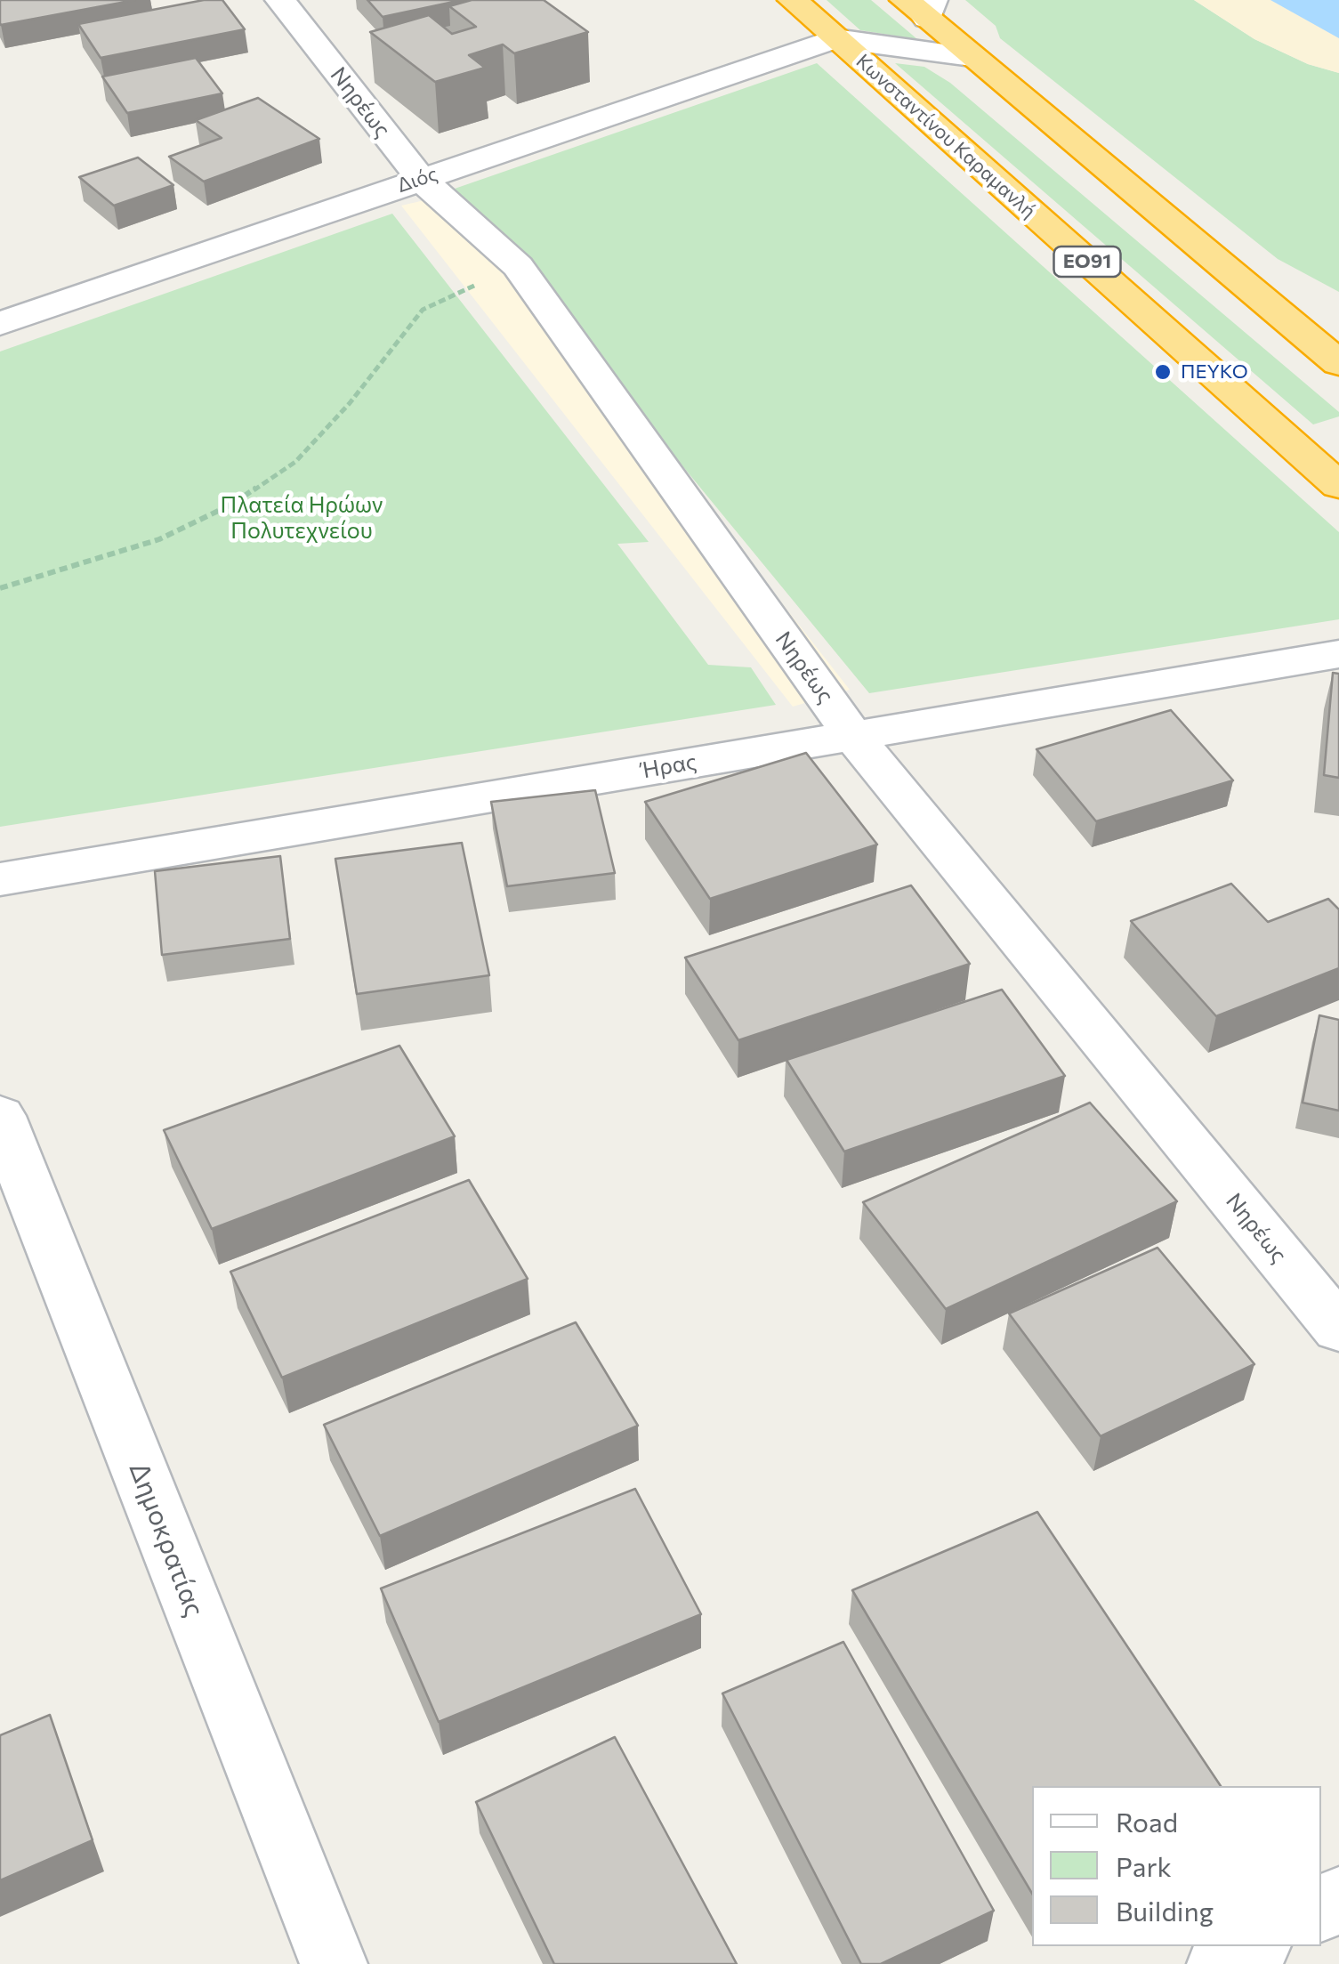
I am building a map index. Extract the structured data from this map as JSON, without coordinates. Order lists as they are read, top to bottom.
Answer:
{
  "streets": {
    "highway": ["Κωνσταντίνου Καραμανλή", "ΕΟ91"],
    "street": [
      "Νηρέως",
      "Διός",
      "Ήρας",
      "Δημοκρατίας"
    ]
  },
  "crossings": [
    ["Νηρέως", "Διός"],
    ["Νηρέως", "Ήρας"],
    ["Κωνσταντίνου Καραμανλή", "Διός"]
  ],
  "parks": ["Πλατεία Ηρώων Πολυτεχνείου"],
  "places": ["ΠΕΥΚΟ"],
  "legend": ["Road", "Park", "Building"]
}
